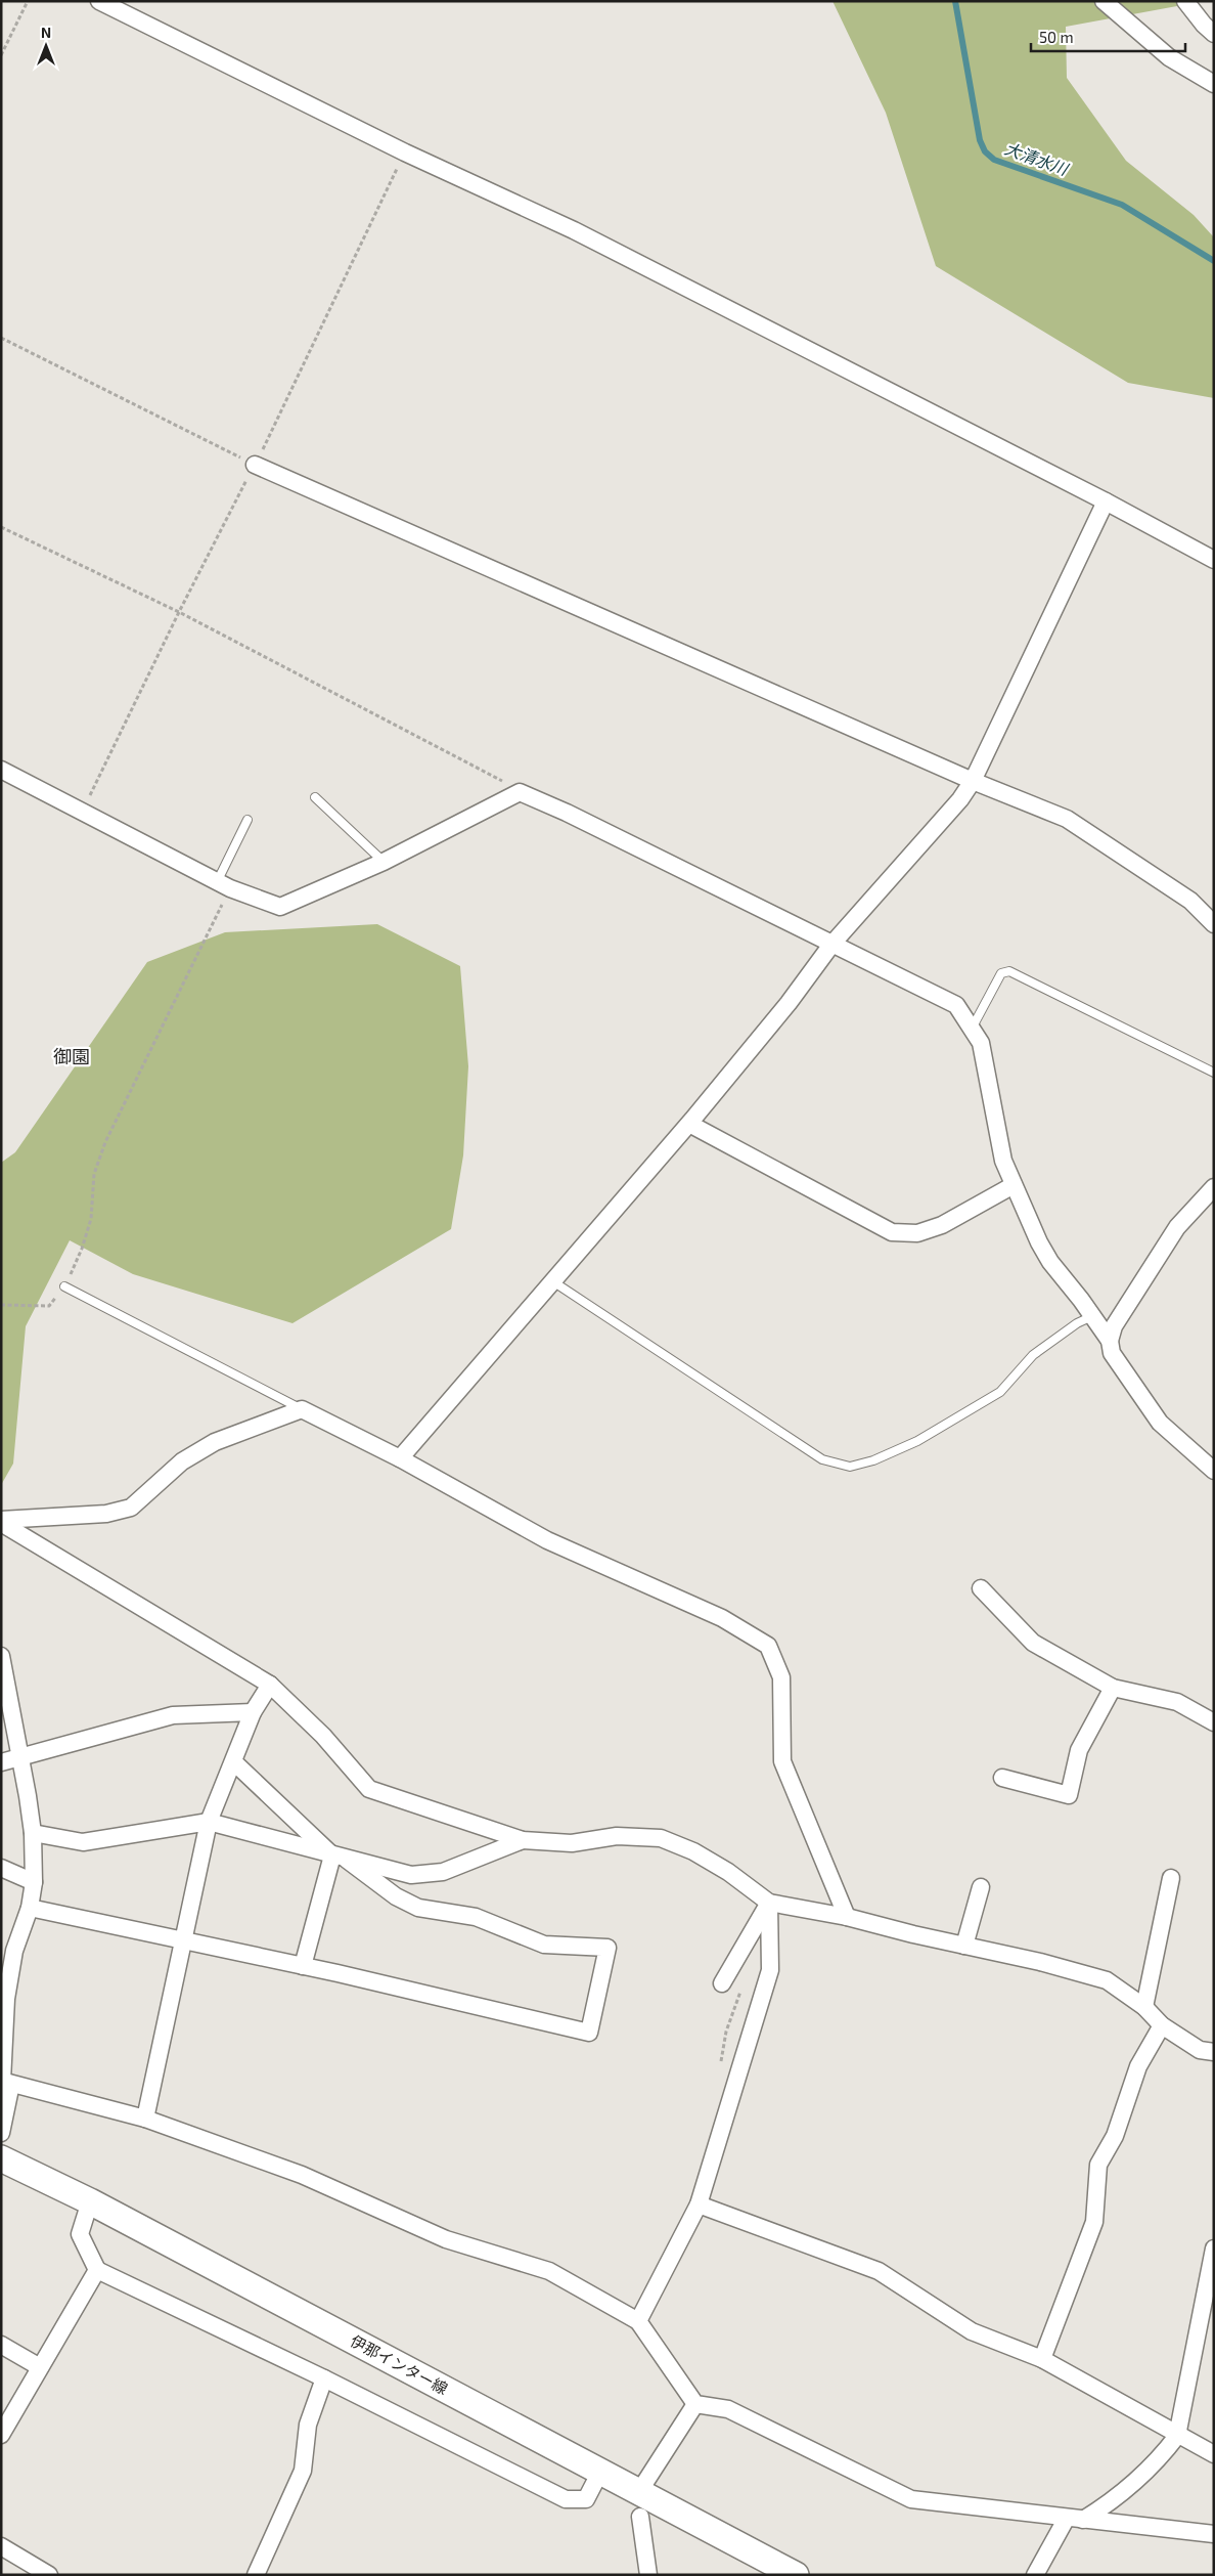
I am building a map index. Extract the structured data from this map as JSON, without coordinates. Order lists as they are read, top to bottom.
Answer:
{
  "streets": {
    "main road": ["伊那インター線"]
  },
  "districts": ["御園"],
  "water": ["大清水川"],
  "scale_bar": "50 m",
  "north": "top"
}
